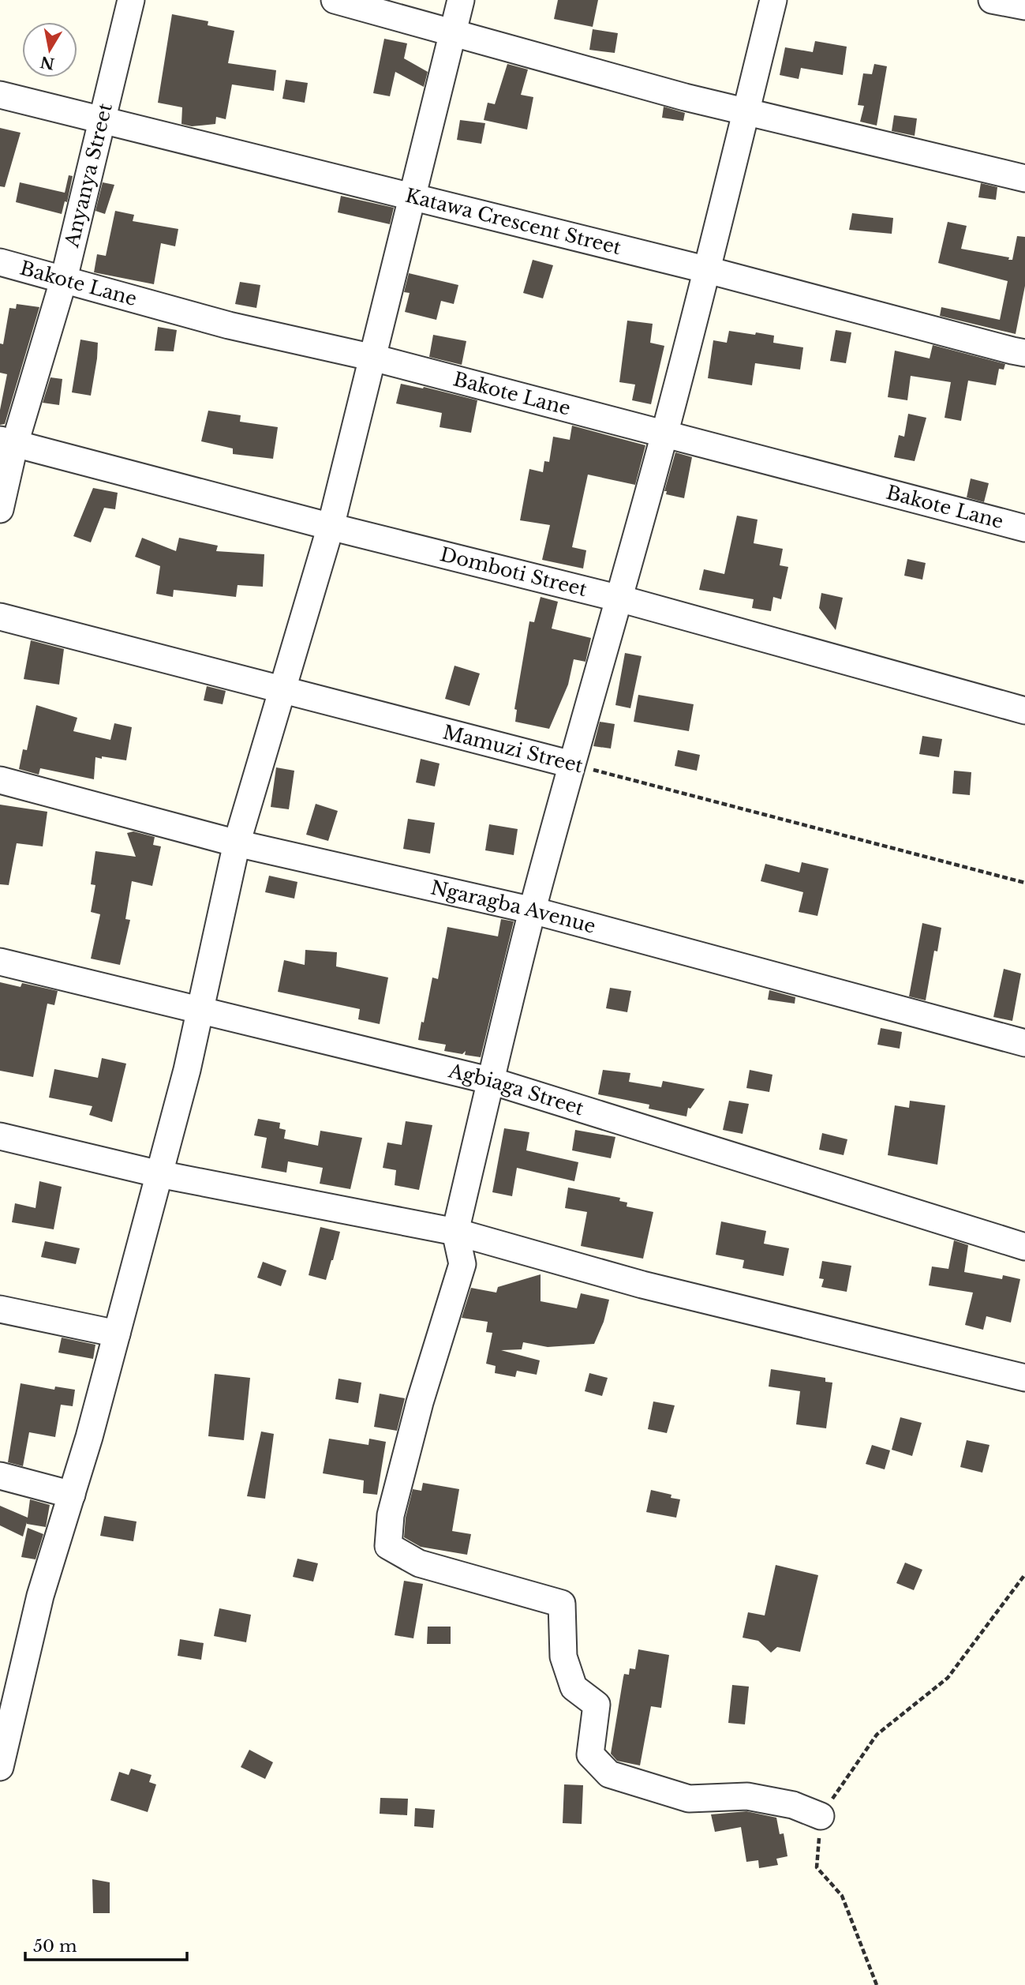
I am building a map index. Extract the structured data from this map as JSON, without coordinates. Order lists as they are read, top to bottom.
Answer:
{
  "streets": {
    "street": [
      "Anyanya Street",
      "Katawa Crescent Street",
      "Bakote Lane",
      "Domboti Street",
      "Mamuzi Street",
      "Ngaragba Avenue",
      "Agbiaga Street"
    ]
  },
  "crossings": [
    ["Anyanya Street", "Katawa Crescent Street"],
    ["Anyanya Street", "Bakote Lane"],
    ["Anyanya Street", "Domboti Street"]
  ],
  "scale_bar": "50 m",
  "north": "bottom"
}
